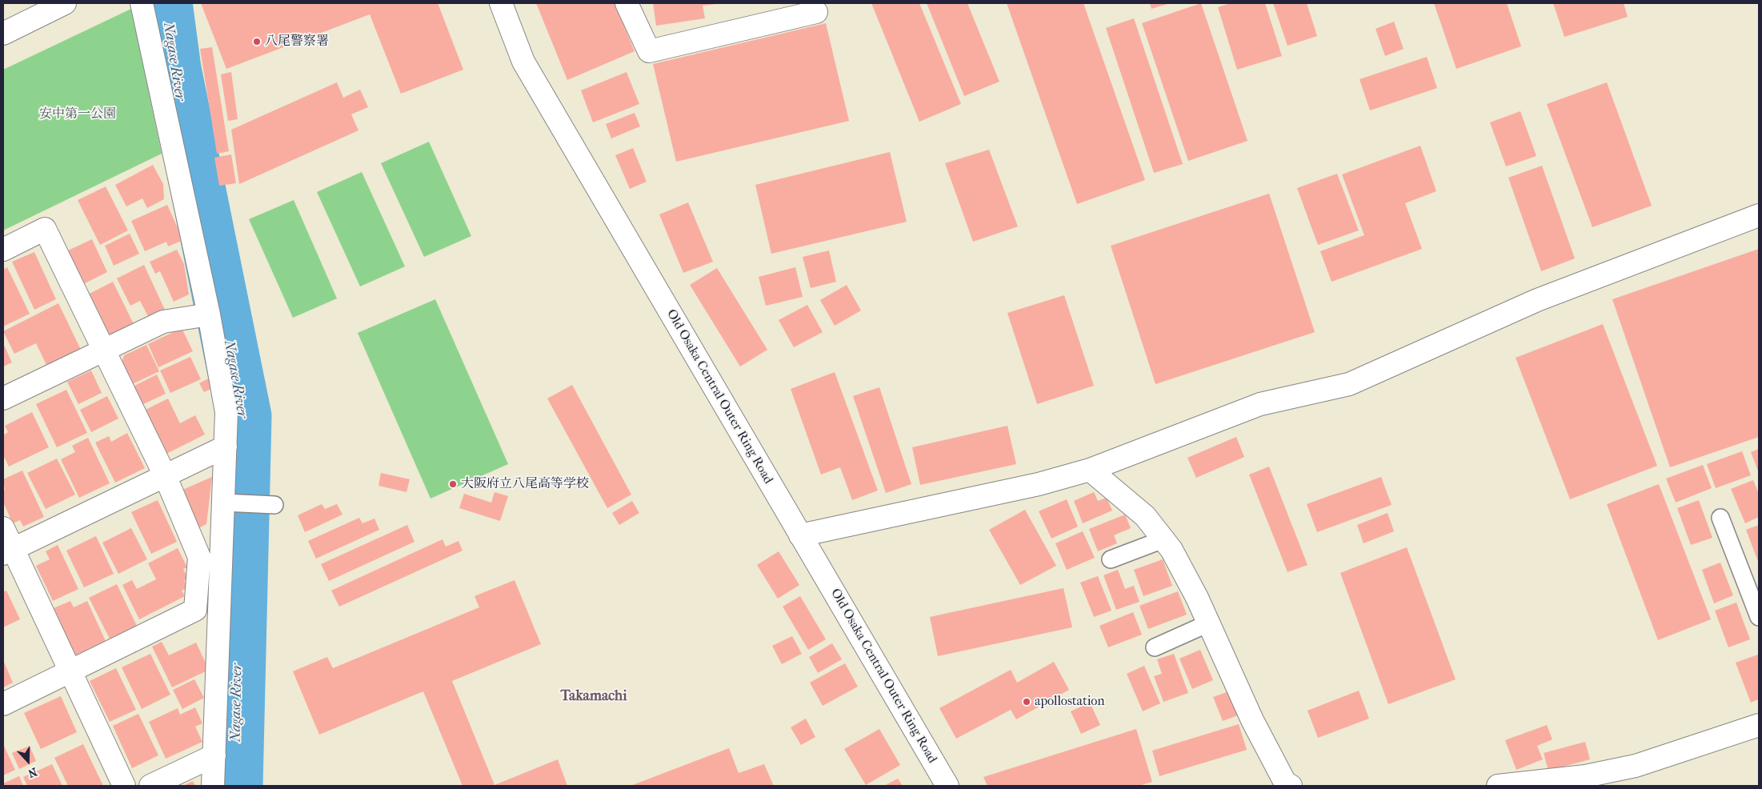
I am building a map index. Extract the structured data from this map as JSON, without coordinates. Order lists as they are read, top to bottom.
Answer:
{
  "streets": {
    "street": ["Old Osaka Central Outer Ring Road"]
  },
  "districts": ["Takamachi"],
  "water": ["Nagase River"],
  "parks": ["安中第一公園"],
  "places": ["八尾警察署", "大阪府立八尾高等学校", "apollostation"],
  "north": "bottom"
}
